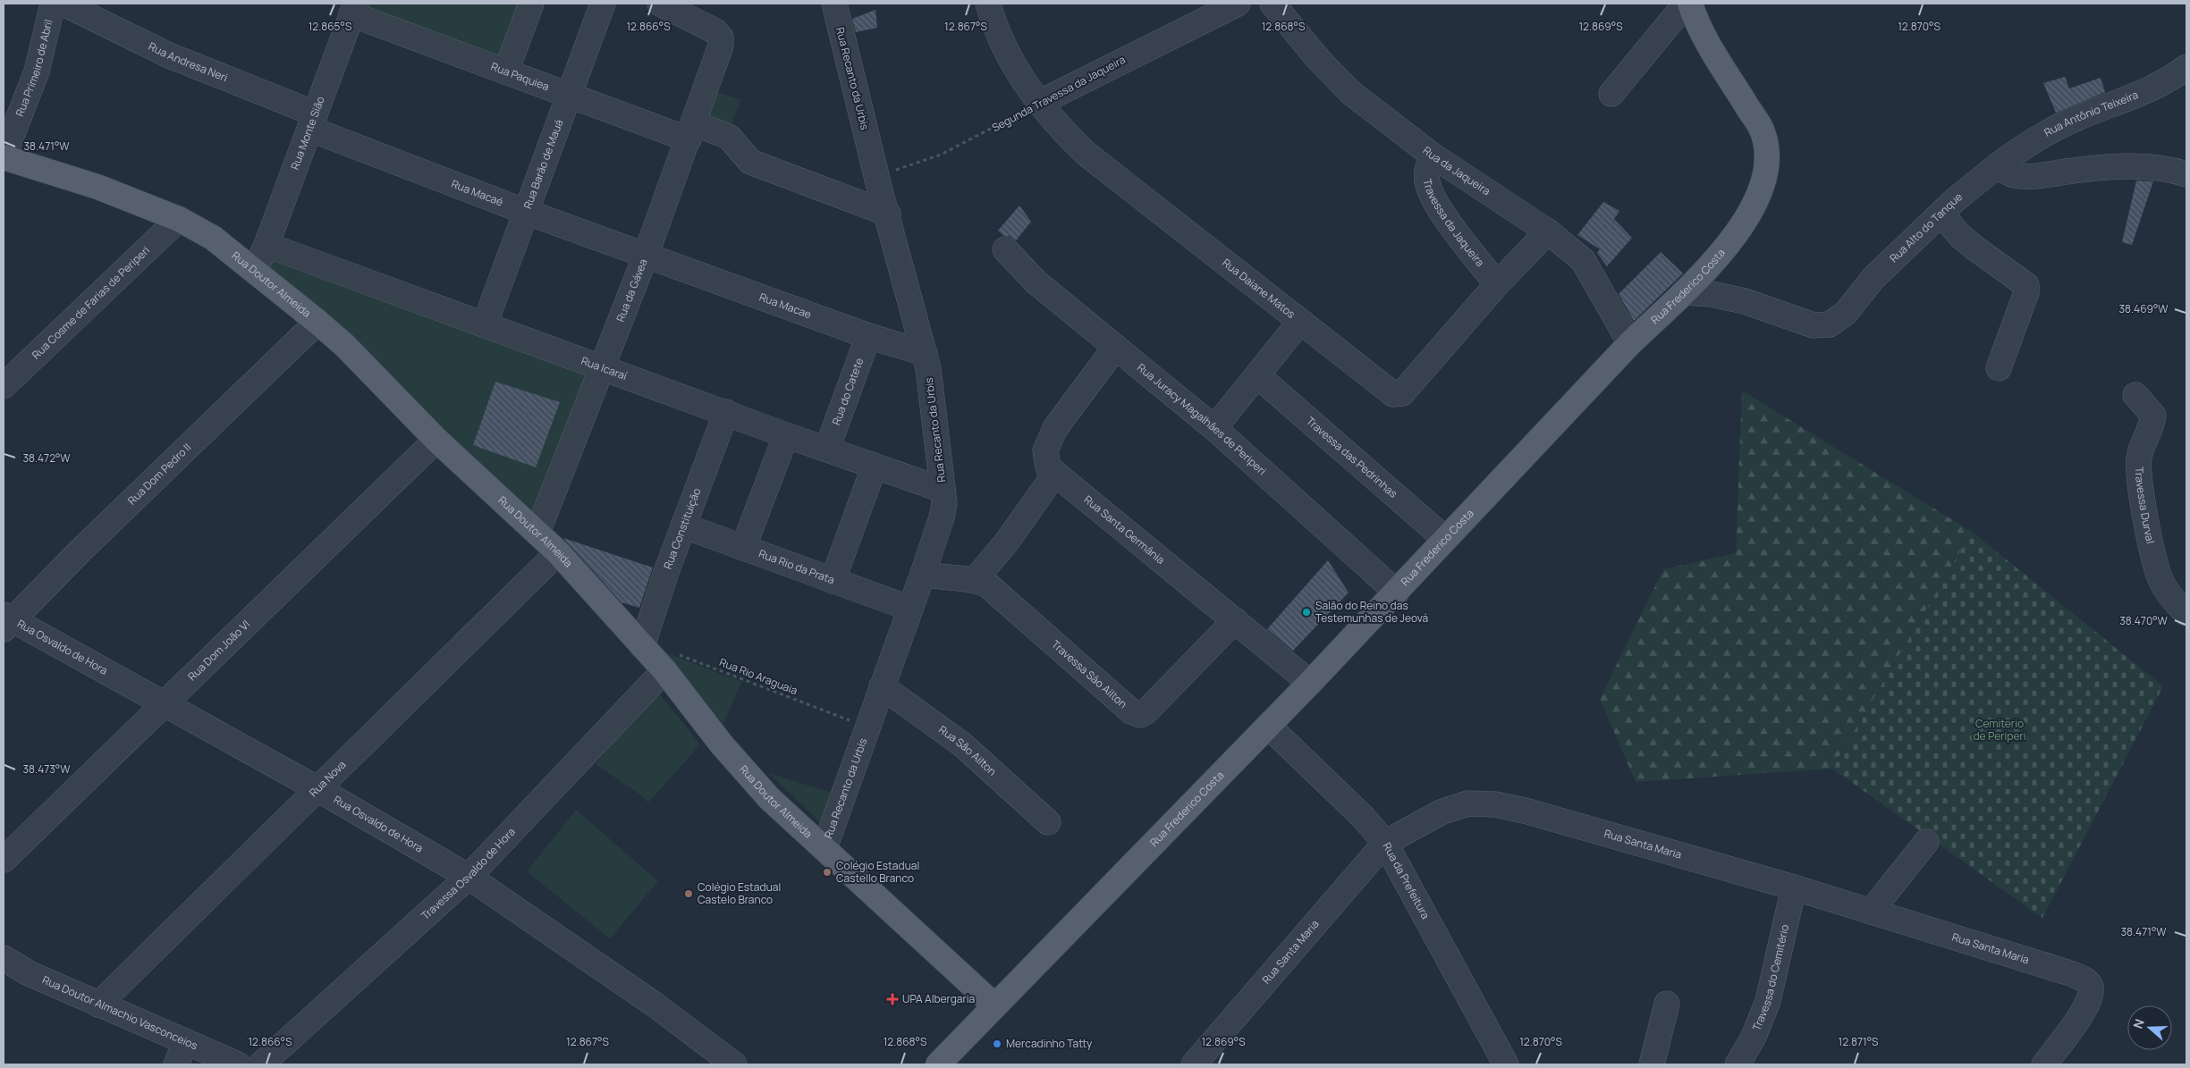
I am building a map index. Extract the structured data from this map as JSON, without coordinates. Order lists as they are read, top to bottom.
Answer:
{
  "streets": {
    "main road": ["Rua Doutor Almeida", "Rua Frederico Costa"],
    "street": [
      "Rua Andresa Neri",
      "Rua Primeiro de Abril",
      "Rua Paquiea",
      "Rua Recanto da Urbis",
      "Segunda Travessa da Jaqueira",
      "Rua Antônio Teixeira",
      "Rua Monte Sião",
      "Rua Barão de Mauá",
      "Rua da Jaqueira",
      "Rua Macaé",
      "Travessa da Jaqueira",
      "Rua Alto do Tanque",
      "Rua Daiane Matos",
      "Rua da Gávea",
      "Rua Cosme de Farias de Periperi",
      "Rua Macae",
      "Rua Icaraí",
      "Rua do Catete",
      "Rua Juracy Magalhâes de Periperi",
      "Travessa das Pedrinhas",
      "Rua Dom Pedro II",
      "Travessa Durval",
      "Rua Constituição",
      "Rua Santa Germânia",
      "Rua Rio da Prata",
      "Rua Osvaldo de Hora",
      "Rua Dom João VI",
      "Travessa Sâo Ailton",
      "Rua Sâo Ailton",
      "Rua Nova",
      "Rua Santa Maria",
      "Travessa Osvaldo de Hora",
      "Rua da Prefeitura",
      "Travessa do Cemitério",
      "Rua Doutor Almachio Vasconceios"
    ],
    "path": ["Rua Rio Araguaia"]
  },
  "crossings": [
    ["Rua Andresa Neri", "Rua Monte Sião"],
    ["Rua Andresa Neri", "Rua Macaé"],
    ["Rua Primeiro de Abril", "Rua Doutor Almeida"],
    ["Rua Paquiea", "Rua Recanto da Urbis"],
    ["Rua Paquiea", "Rua Monte Sião"],
    ["Rua Paquiea", "Rua Barão de Mauá"],
    ["Rua Paquiea", "Rua da Gávea"],
    ["Rua Recanto da Urbis", "Segunda Travessa da Jaqueira"],
    ["Rua Recanto da Urbis", "Rua Doutor Almeida"],
    ["Rua Recanto da Urbis", "Rua Macae"],
    ["Rua Recanto da Urbis", "Rua Icaraí"],
    ["Rua Recanto da Urbis", "Rua Rio da Prata"],
    ["Rua Recanto da Urbis", "Rua Rio Araguaia"],
    ["Rua Recanto da Urbis", "Rua Sâo Ailton"],
    ["Segunda Travessa da Jaqueira", "Rua Daiane Matos"],
    ["Rua Antônio Teixeira", "Rua Alto do Tanque"],
    ["Rua Monte Sião", "Rua Macaé"],
    ["Rua Monte Sião", "Rua Icaraí"],
    ["Rua Barão de Mauá", "Rua Macaé"],
    ["Rua Barão de Mauá", "Rua Icaraí"],
    ["Rua da Jaqueira", "Travessa da Jaqueira"],
    ["Rua da Jaqueira", "Rua Frederico Costa"],
    ["Rua da Jaqueira", "Rua Daiane Matos"],
    ["Rua Macaé", "Rua da Gávea"],
    ["Rua Macaé", "Rua Macae"],
    ["Travessa da Jaqueira", "Rua Daiane Matos"],
    ["Rua Alto do Tanque", "Rua Frederico Costa"],
    ["Rua Doutor Almeida", "Rua Frederico Costa"],
    ["Rua Doutor Almeida", "Rua da Gávea"],
    ["Rua Doutor Almeida", "Rua Cosme de Farias de Periperi"],
    ["Rua Doutor Almeida", "Rua Dom Pedro II"],
    ["Rua Doutor Almeida", "Rua Constituição"],
    ["Rua Doutor Almeida", "Rua Dom João VI"],
    ["Rua Doutor Almeida", "Rua Rio Araguaia"],
    ["Rua Doutor Almeida", "Rua Nova"],
    ["Rua Doutor Almeida", "Travessa Osvaldo de Hora"],
    ["Rua Frederico Costa", "Rua Juracy Magalhâes de Periperi"],
    ["Rua Frederico Costa", "Travessa das Pedrinhas"],
    ["Rua Frederico Costa", "Rua Santa Germânia"],
    ["Rua Frederico Costa", "Rua da Prefeitura"],
    ["Rua da Gávea", "Rua Macae"],
    ["Rua da Gávea", "Rua Icaraí"],
    ["Rua Macae", "Rua do Catete"],
    ["Rua Icaraí", "Rua do Catete"],
    ["Rua Icaraí", "Rua Constituição"],
    ["Rua Juracy Magalhâes de Periperi", "Rua Santa Germânia"],
    ["Rua Dom Pedro II", "Rua Osvaldo de Hora"],
    ["Rua Constituição", "Rua Rio da Prata"],
    ["Rua Santa Germânia", "Travessa Sâo Ailton"],
    ["Rua Osvaldo de Hora", "Rua Dom João VI"],
    ["Rua Osvaldo de Hora", "Rua Nova"],
    ["Rua Osvaldo de Hora", "Travessa Osvaldo de Hora"],
    ["Rua Rio Araguaia", "Travessa Osvaldo de Hora"],
    ["Rua Nova", "Rua Doutor Almachio Vasconceios"],
    ["Rua Santa Maria", "Rua da Prefeitura"],
    ["Rua Santa Maria", "Travessa do Cemitério"]
  ],
  "parks": ["Cemiterio de Periperi"],
  "places": {
    "other": [
      "Salão do Reino das Testemunhas de Jeová",
      "Colégio Estadual Castello Branco",
      "Colégio Estadual Castelo Branco",
      "Mercadinho Tatty"
    ],
    "health": ["UPA Albergaria"]
  },
  "north": "left",
  "coordinates": [
    "12.865°S",
    "12.866°S",
    "12.867°S",
    "12.868°S",
    "12.869°S",
    "12.870°S",
    "38.471°W",
    "38.469°W",
    "38.472°W",
    "38.470°W",
    "38.473°W",
    "12.871°S"
  ]
}
